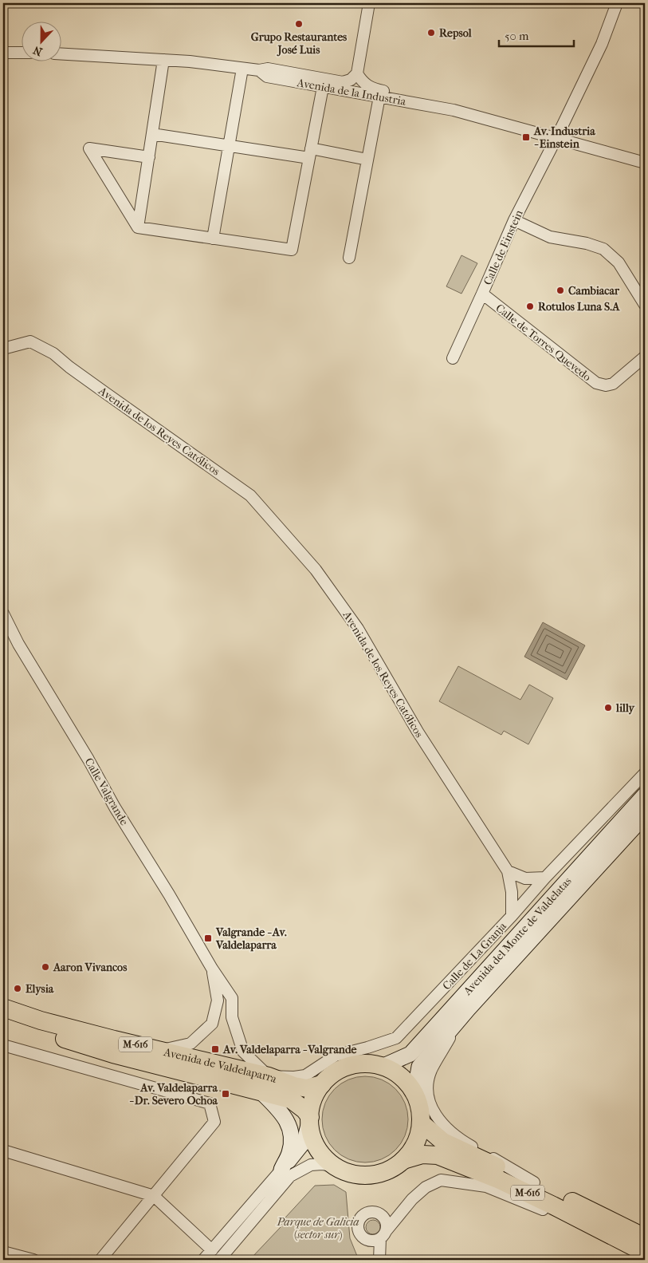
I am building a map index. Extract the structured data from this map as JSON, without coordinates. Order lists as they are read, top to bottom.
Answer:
{
  "streets": {
    "highway": ["M-616", "Avenida de Valdelaparra"],
    "main road": ["Avenida del Monte de Valdelatas"],
    "street": [
      "Avenida de la Industria",
      "Calle de Einstein",
      "Calle de Torres Quevedo",
      "Avenida de los Reyes Católicos",
      "Calle Valgrande",
      "Calle de La Granja"
    ]
  },
  "crossings": [
    ["Avenida de la Industria", "Calle de Einstein"],
    ["Calle de Einstein", "Calle de Torres Quevedo"],
    ["Avenida de los Reyes Católicos", "Calle de La Granja"],
    ["Calle Valgrande", "Calle de La Granja"],
    ["Calle Valgrande", "Avenida de Valdelaparra"],
    ["Avenida del Monte de Valdelatas", "M-616"],
    ["Avenida del Monte de Valdelatas", "Avenida de Valdelaparra"],
    ["Calle de La Granja", "Avenida de Valdelaparra"],
    ["M-616", "Avenida de Valdelaparra"]
  ],
  "parks": ["Parque de Galicia (sector sur)"],
  "places": {
    "other": [
      "Grupo Restaurantes José Luis",
      "Repsol",
      "Cambiacar",
      "Rotulos Luna S.A",
      "lilly",
      "Aaron Vivancos",
      "Elysia"
    ],
    "transit": [
      "Av. Industria - Einstein",
      "Valgrande - Av. Valdelaparra",
      "Av. Valdelaparra - Valgrande",
      "Av. Valdelaparra - Dr. Severo Ochoa"
    ]
  },
  "scale_bar": "50 m",
  "north": "bottom"
}
